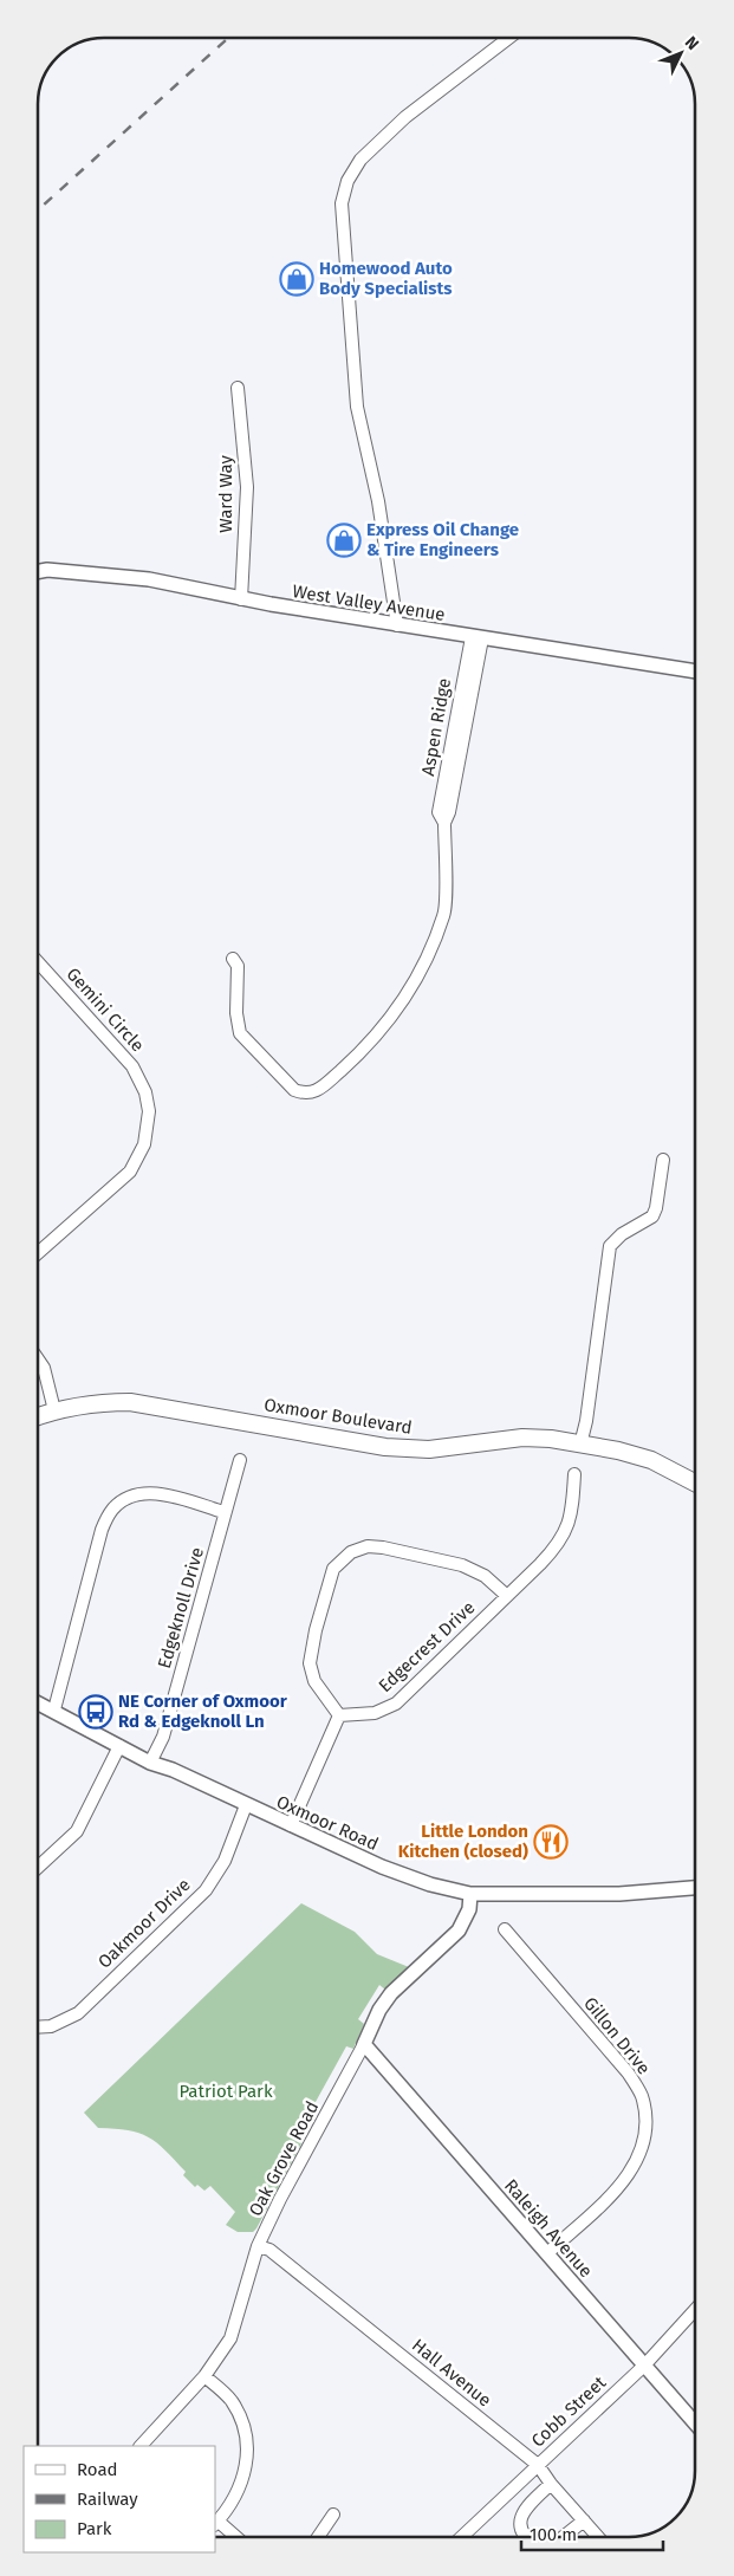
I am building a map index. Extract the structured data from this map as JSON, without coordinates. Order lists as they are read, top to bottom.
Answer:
{
  "streets": {
    "main road": ["Oxmoor Boulevard"],
    "street": [
      "Ward Way",
      "West Valley Avenue",
      "Aspen Ridge",
      "Gemini Circle",
      "Edgeknoll Drive",
      "Edgecrest Drive",
      "Oxmoor Road",
      "Oakmoor Drive",
      "Gillon Drive",
      "Oak Grove Road",
      "Raleigh Avenue",
      "Hall Avenue",
      "Cobb Street"
    ]
  },
  "crossings": [
    ["Ward Way", "West Valley Avenue"],
    ["West Valley Avenue", "Aspen Ridge"],
    ["Edgeknoll Drive", "Oxmoor Road"],
    ["Oxmoor Road", "Oakmoor Drive"],
    ["Oxmoor Road", "Oak Grove Road"],
    ["Gillon Drive", "Raleigh Avenue"],
    ["Oak Grove Road", "Raleigh Avenue"],
    ["Oak Grove Road", "Hall Avenue"],
    ["Raleigh Avenue", "Cobb Street"],
    ["Hall Avenue", "Cobb Street"]
  ],
  "parks": ["Patriot Park"],
  "places": {
    "shop": ["Homewood Auto Body Specialists", "Express Oil Change & Tire Engineers"],
    "bus stop": ["NE Corner of Oxmoor Rd & Edgeknoll Ln"],
    "restaurant": ["Little London Kitchen (closed)"]
  },
  "legend": ["Road", "Railway", "Park"],
  "scale_bar": "100 m",
  "north": "top right"
}
